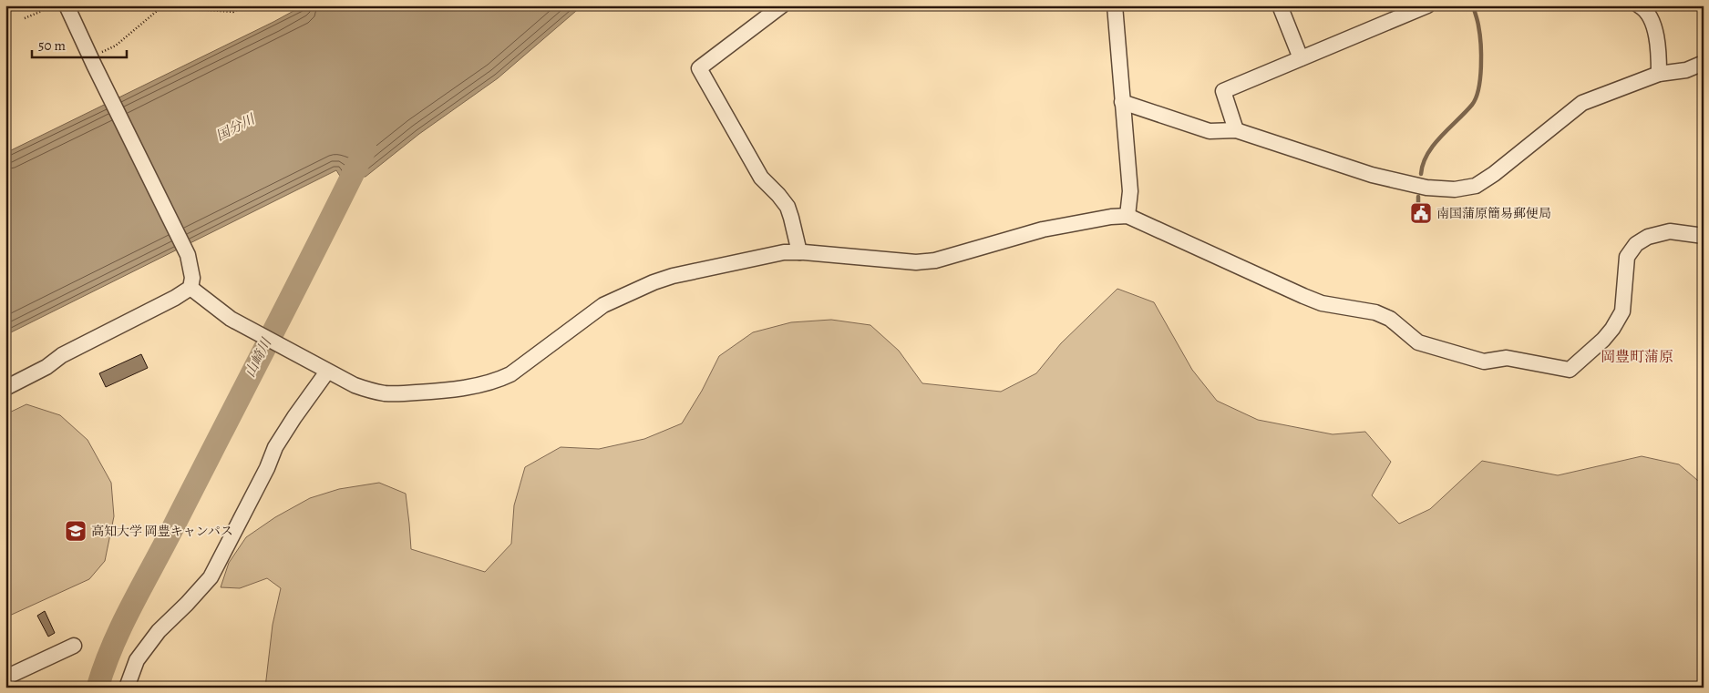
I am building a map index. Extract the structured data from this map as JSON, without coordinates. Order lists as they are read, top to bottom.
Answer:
{
  "districts": ["岡豊町蒲原"],
  "water": ["国分川", "山崎川"],
  "places": {
    "public building": ["南国蒲原簡易郵便局"],
    "school or university": ["高知大学 岡豊キャンパス"]
  },
  "scale_bar": "50 m"
}
